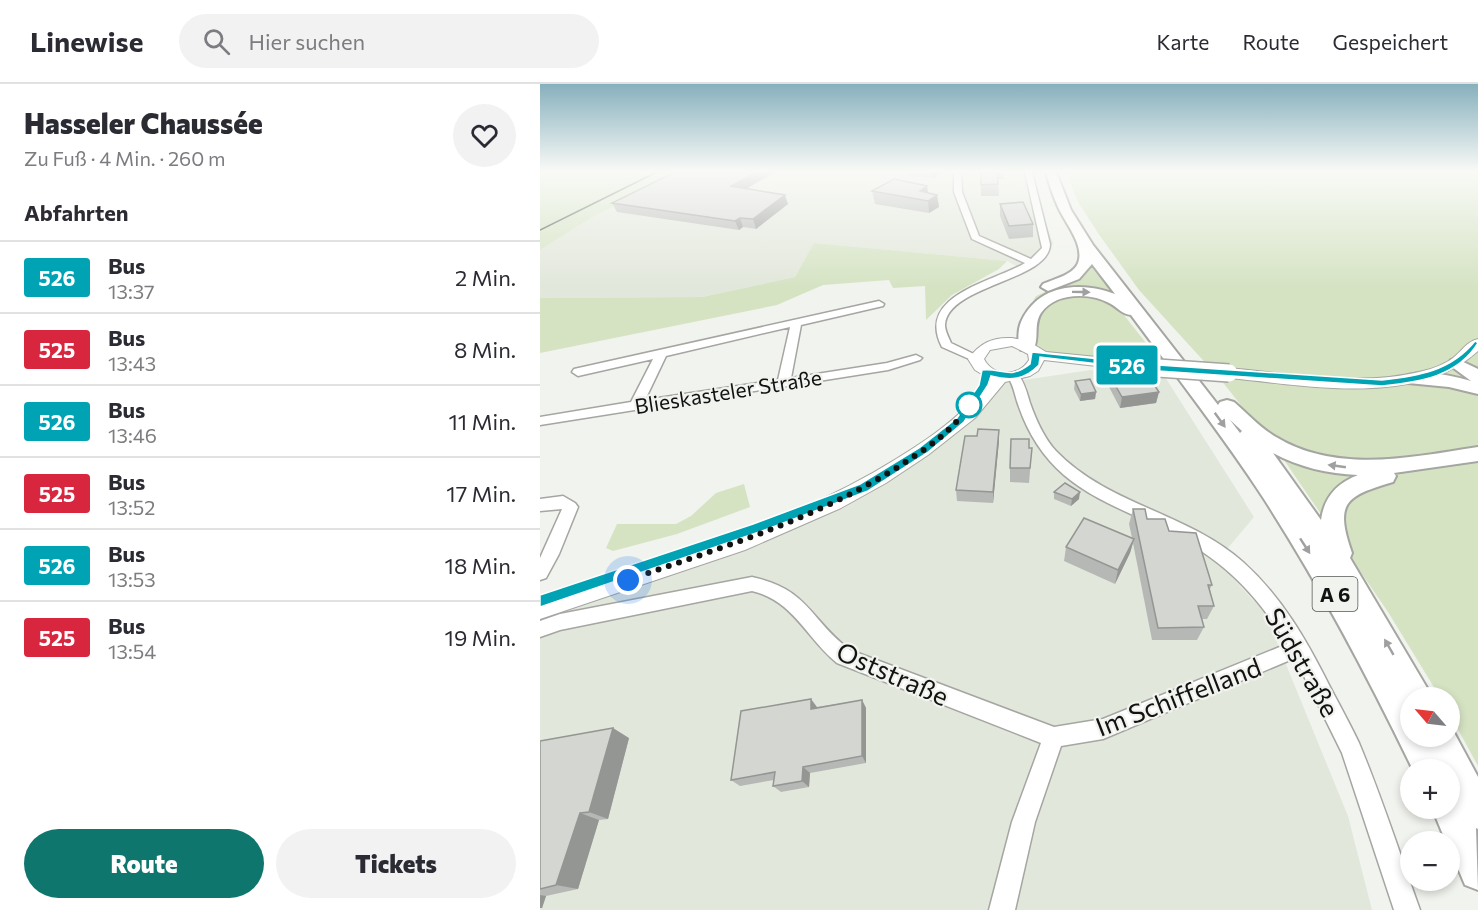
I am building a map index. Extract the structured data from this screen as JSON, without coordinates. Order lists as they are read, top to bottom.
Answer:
{
  "streets": {
    "highway": ["A 6"],
    "street": [
      "Blieskasteler Straße",
      "Südstraße",
      "Oststraße",
      "Im Schiffelland"
    ]
  },
  "crossings": [
    ["Südstraße", "Im Schiffelland"],
    ["Oststraße", "Im Schiffelland"]
  ],
  "lines": ["bus line 526"],
  "north": "top left",
  "page": {
    "header": "Linewise",
    "search": "Hier suchen",
    "nav": ["Karte", "Route", "Gespeichert"],
    "heading": [
      ["Hasseler Chaussée", "Zu Fuß · 4 Min. · 260 m"],
      "Abfahrten"
    ],
    "on_map": "526",
    "list": [
      {
        "mark": "526",
        "name": "Bus",
        "note": "13:37",
        "value": "2 Min."
      },
      {
        "mark": "525",
        "name": "Bus",
        "note": "13:43",
        "value": "8 Min."
      },
      {
        "mark": "526",
        "name": "Bus",
        "note": "13:46",
        "value": "11 Min."
      },
      {
        "mark": "525",
        "name": "Bus",
        "note": "13:52",
        "value": "17 Min."
      },
      {
        "mark": "526",
        "name": "Bus",
        "note": "13:53",
        "value": "18 Min."
      },
      {
        "mark": "525",
        "name": "Bus",
        "note": "13:54",
        "value": "19 Min."
      }
    ],
    "map_buttons": ["+", "−"],
    "buttons": ["Route", "Tickets"]
  }
}
